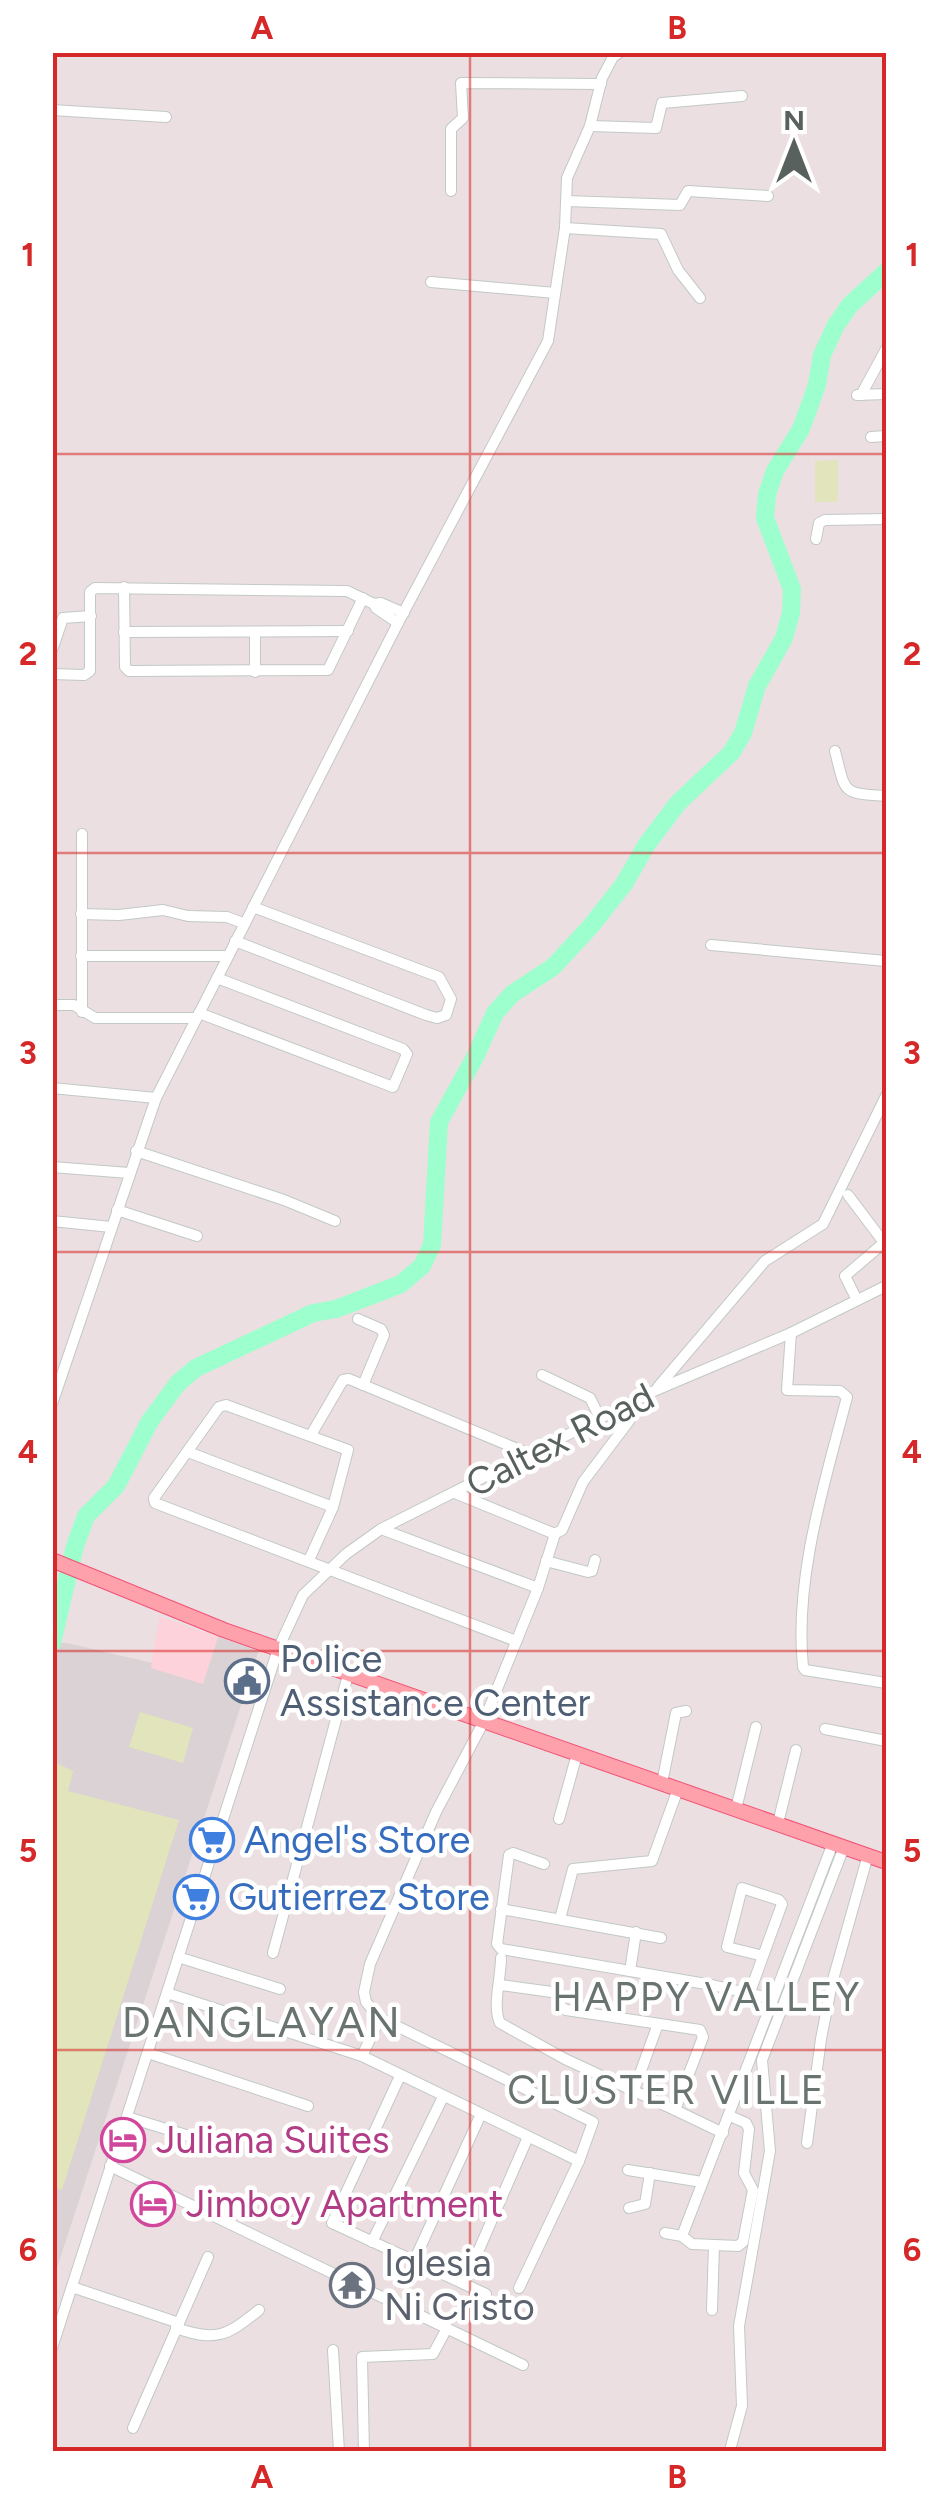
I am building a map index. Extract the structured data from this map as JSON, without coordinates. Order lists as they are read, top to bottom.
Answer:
{
  "streets": {
    "street": ["Caltex Road"]
  },
  "districts": ["HAPPY VALLEY", "DANGLAYAN", "CLUSTER VILLE"],
  "places": {
    "public building": ["Police Assistance Center"],
    "supermarket": ["Angel's Store", "Gutierrez Store"],
    "hotel": ["Juliana Suites", "Jimboy Apartment"],
    "temple": ["Iglesia Ni Cristo"]
  },
  "north": "top",
  "grid": {
    "columns": ["A", "B"],
    "rows": [
      "1",
      "2",
      "3",
      "4",
      "5",
      "6"
    ]
  }
}
